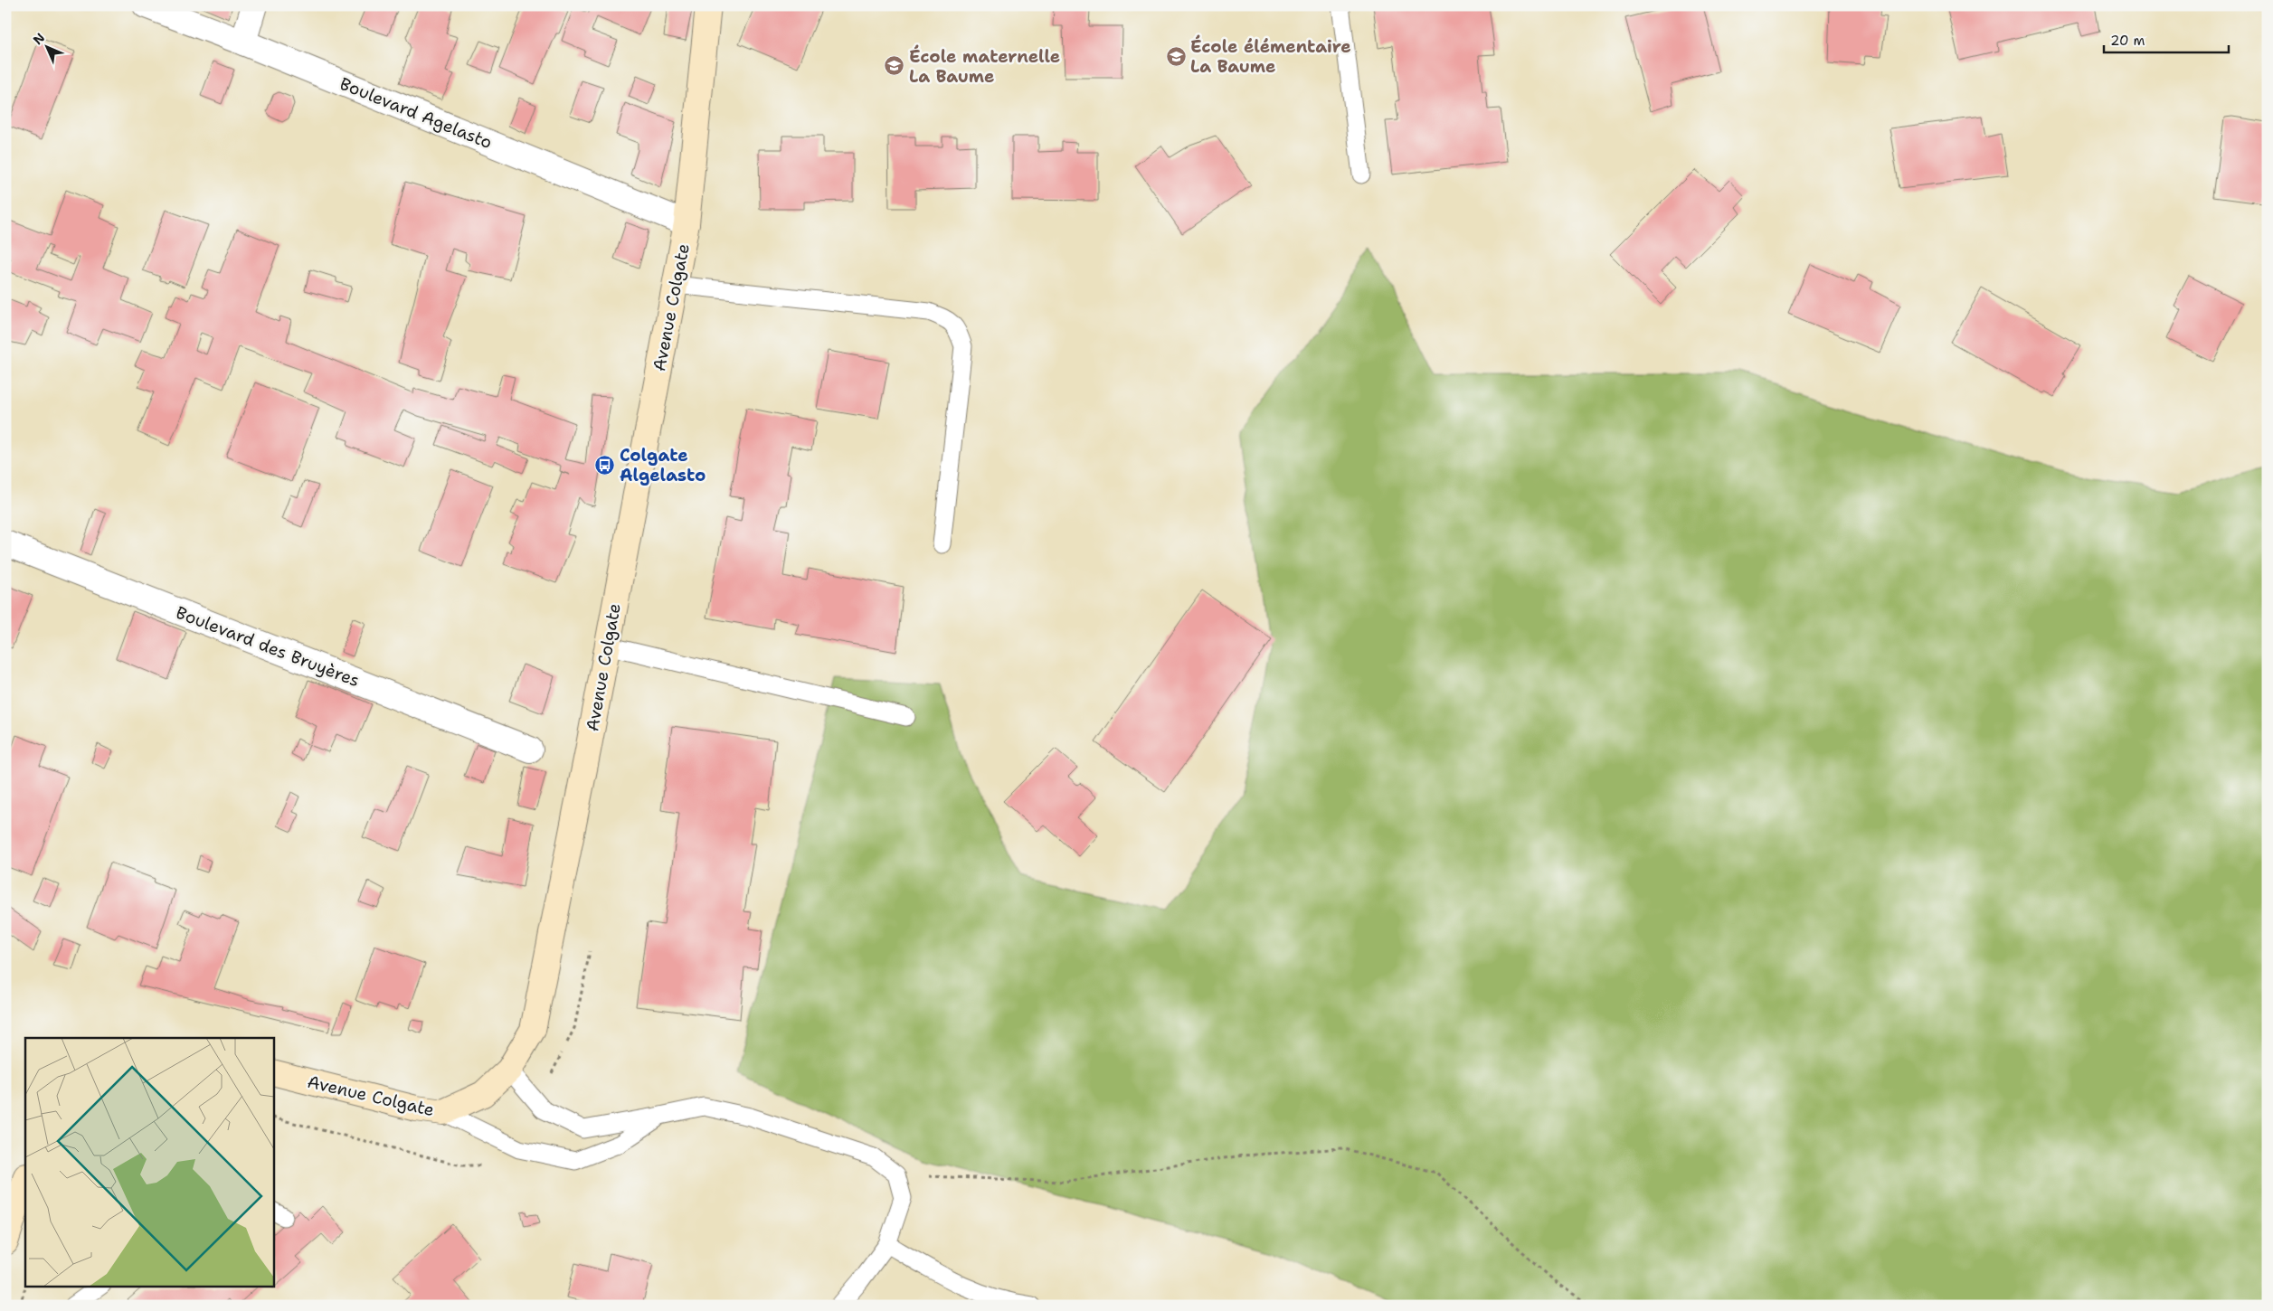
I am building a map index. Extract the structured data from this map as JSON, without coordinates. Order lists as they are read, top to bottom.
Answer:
{
  "streets": {
    "street": ["Boulevard Agelasto", "Avenue Colgate", "Boulevard des Bruyères"]
  },
  "crossings": [
    ["Boulevard Agelasto", "Avenue Colgate"]
  ],
  "places": {
    "school or university": ["École élémentaire La Baume", "École maternelle La Baume"],
    "bus stop": ["Colgate Algelasto"]
  },
  "scale_bar": "20 m",
  "north": "top left"
}
